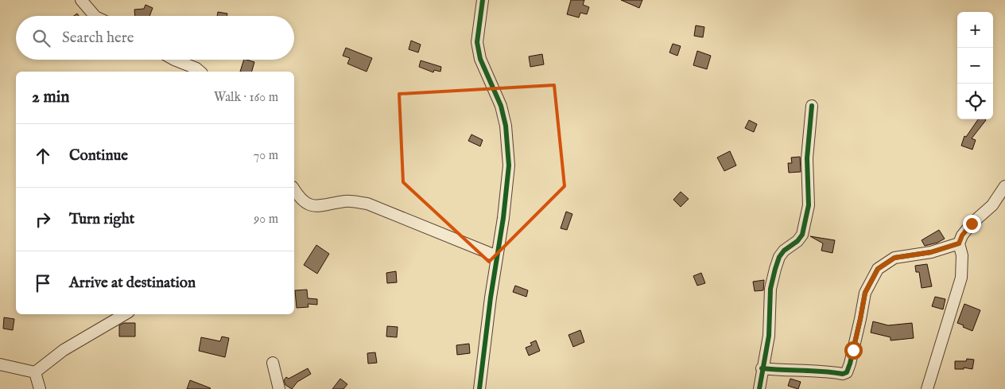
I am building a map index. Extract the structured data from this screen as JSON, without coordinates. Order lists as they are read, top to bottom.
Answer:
{
  "page": {
    "map_buttons": ["+", "−"],
    "search": "Search here",
    "heading": ["2 min", "Walk · 160 m"],
    "list": [
      ["Continue", "70 m"],
      ["Turn right", "90 m"],
      "Arrive at destination"
    ]
  }
}
